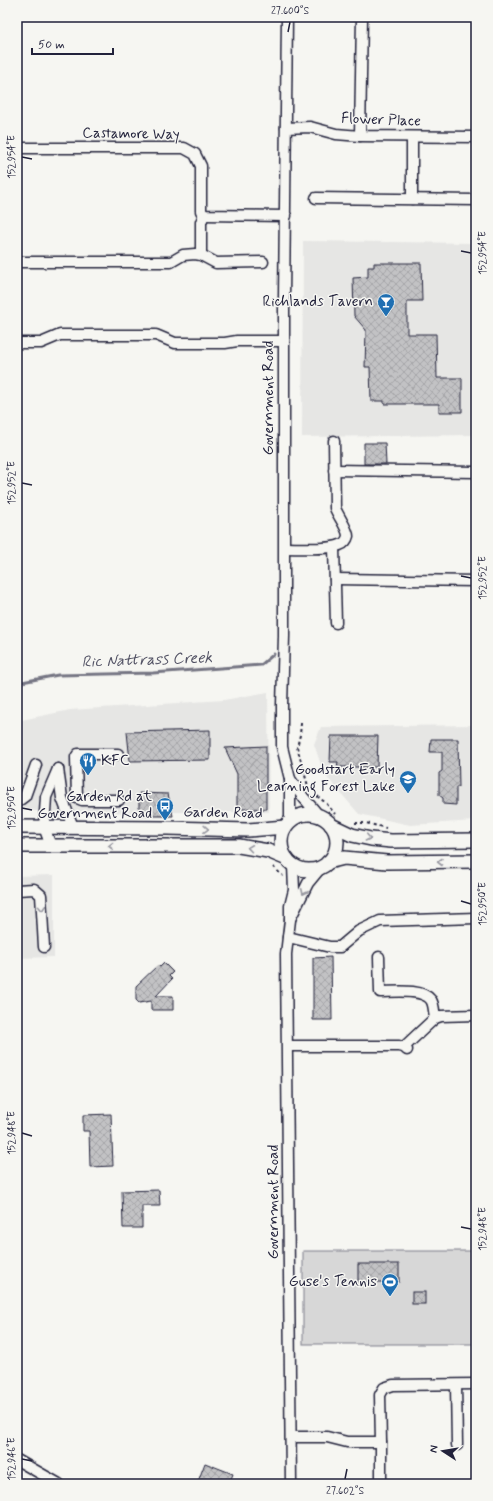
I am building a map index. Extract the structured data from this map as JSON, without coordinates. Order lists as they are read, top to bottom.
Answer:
{
  "streets": {
    "main road": ["Garden Road"],
    "street": ["Flower Place", "Castamore Way", "Government Road"]
  },
  "crossings": [
    ["Flower Place", "Government Road"],
    ["Government Road", "Garden Road"]
  ],
  "water": ["Ric Nattrass Creek"],
  "places": {
    "bar": ["Richlands Tavern"],
    "restaurant": ["KFC"],
    "school or university": ["Goodstart Early Learning Forest Lake"],
    "bus stop": ["Garden Rd at Government Road"],
    "sports": ["Guse's Tennis"]
  },
  "scale_bar": "50 m",
  "north": "left",
  "coordinates": [
    "27.600°S",
    "152.954°E",
    "152.952°E",
    "152.950°E",
    "152.948°E",
    "152.946°E",
    "27.602°S"
  ]
}
